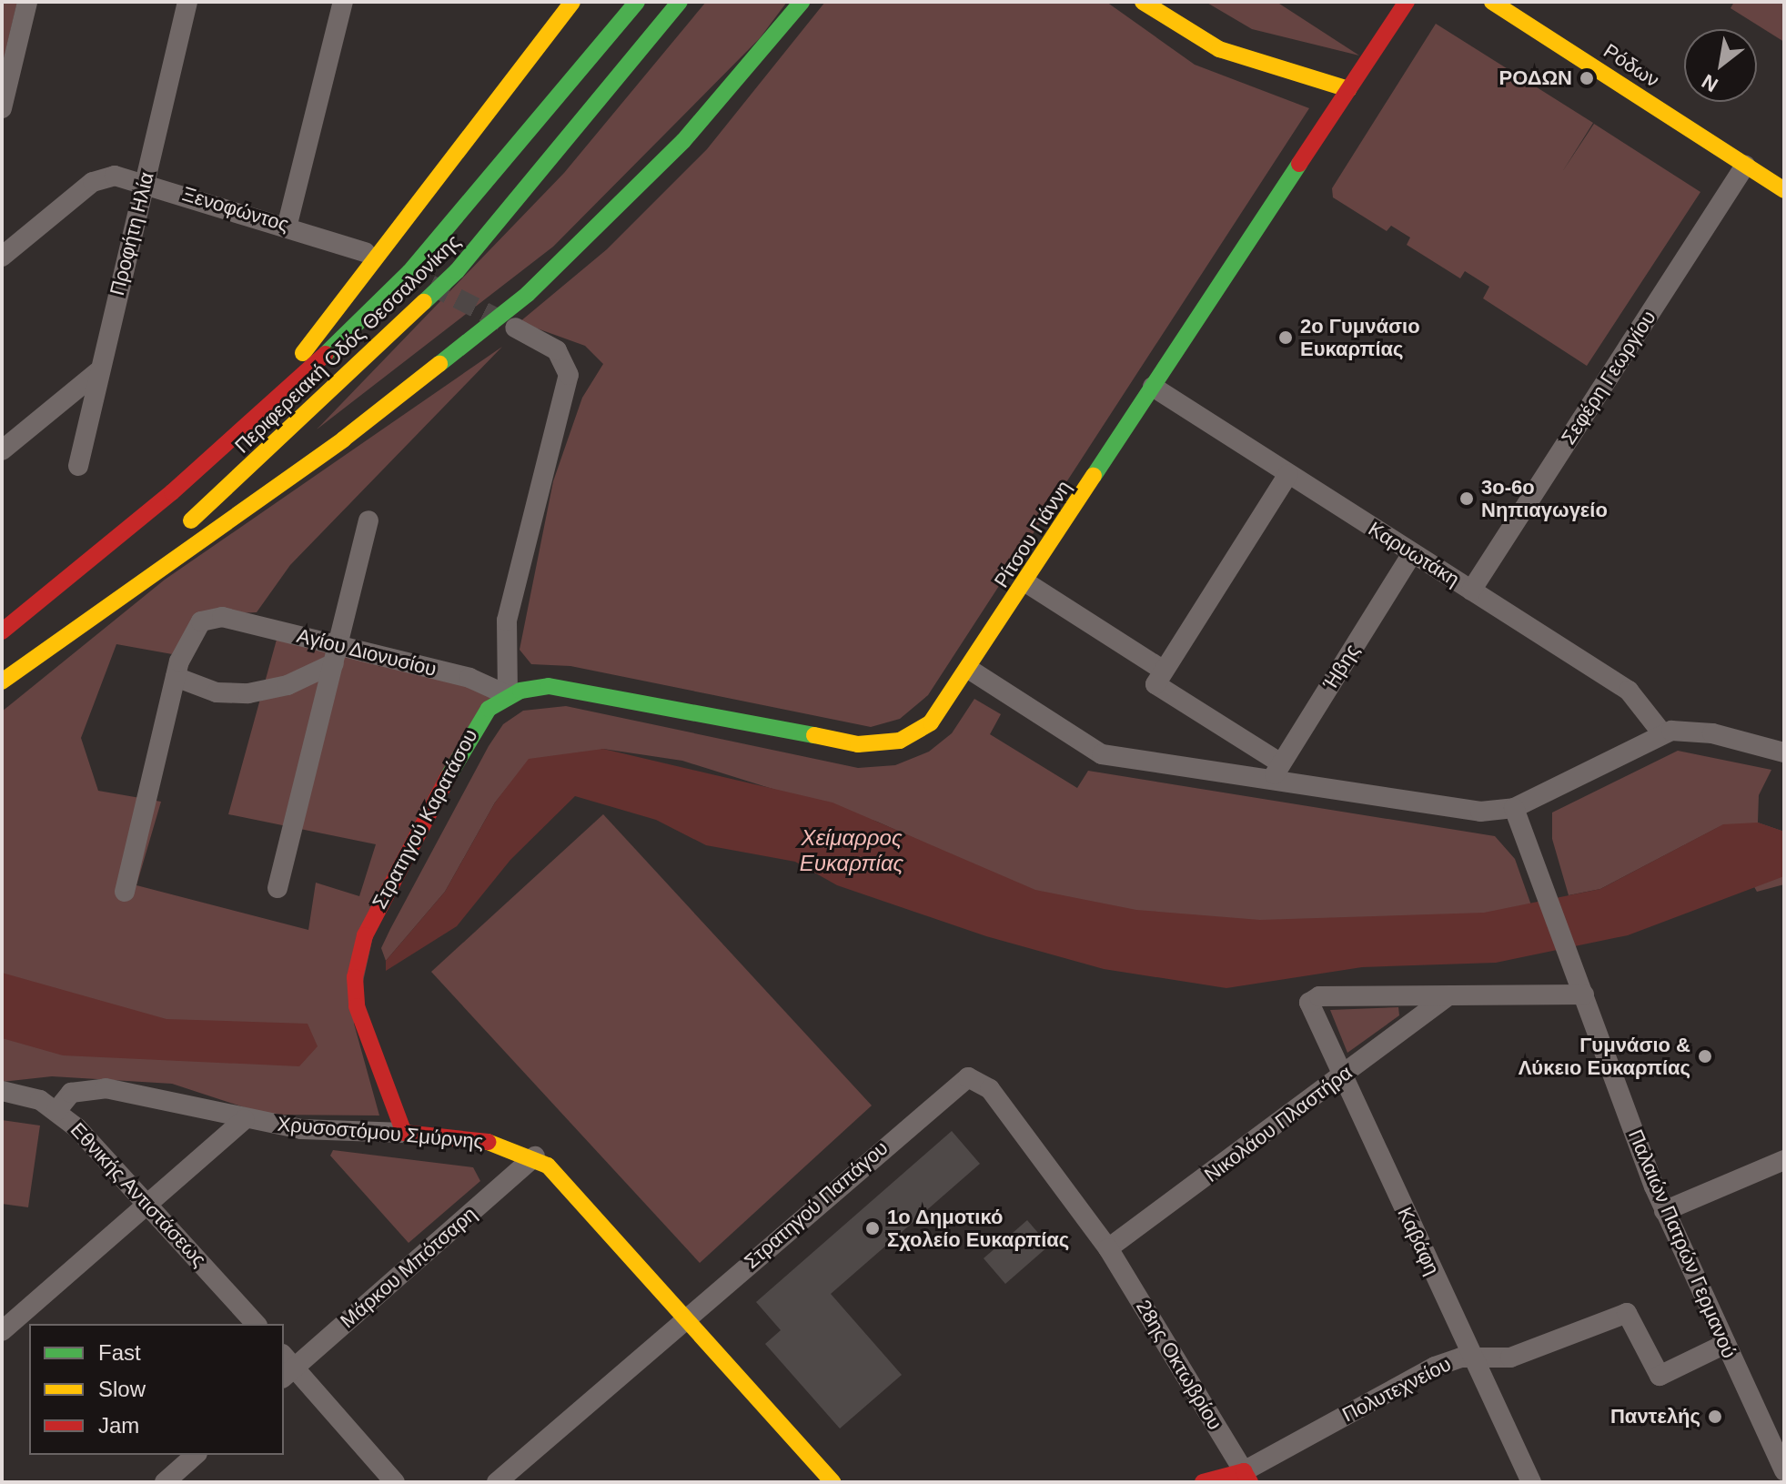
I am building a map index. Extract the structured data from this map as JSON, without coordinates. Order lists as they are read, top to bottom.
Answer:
{
  "streets": {
    "main road": [
      "Ρόδων",
      "Περιφερειακή Οδός Θεσσαλονίκης",
      "Ρίτσου Γιάννη",
      "Στρατηγού Καρατάσου",
      "Χρυσοστόμου Σμύρνης",
      "Πολυτεχνείου"
    ],
    "street": [
      "Ξενοφώντος",
      "Προφήτη Ηλία",
      "Σεφέρη Γεωργίου",
      "Καρυωτάκη",
      "Αγίου Διονυσίου",
      "Ήβης",
      "Νικολάου Πλαστήρα",
      "Εθνικής Αντιστάσεως",
      "Στρατηγού Παπάγου",
      "Καβάφη",
      "Παλαιών Πατρών Γερμανού",
      "Μάρκου Μπότσαρη",
      "28ης Οκτωβρίου"
    ]
  },
  "crossings": [
    ["Ρόδων", "Σεφέρη Γεωργίου"],
    ["Ξενοφώντος", "Προφήτη Ηλία"],
    ["Σεφέρη Γεωργίου", "Καρυωτάκη"],
    ["Ρίτσου Γιάννη", "Καρυωτάκη"],
    ["Ρίτσου Γιάννη", "Αγίου Διονυσίου"],
    ["Ρίτσου Γιάννη", "Στρατηγού Καρατάσου"],
    ["Καρυωτάκη", "Ήβης"],
    ["Αγίου Διονυσίου", "Στρατηγού Καρατάσου"],
    ["Στρατηγού Καρατάσου", "Χρυσοστόμου Σμύρνης"],
    ["Νικολάου Πλαστήρα", "Στρατηγού Παπάγου"],
    ["Νικολάου Πλαστήρα", "Καβάφη"],
    ["Νικολάου Πλαστήρα", "28ης Οκτωβρίου"],
    ["Χρυσοστόμου Σμύρνης", "Εθνικής Αντιστάσεως"],
    ["Χρυσοστόμου Σμύρνης", "Στρατηγού Παπάγου"],
    ["Χρυσοστόμου Σμύρνης", "Μάρκου Μπότσαρη"],
    ["Στρατηγού Παπάγου", "28ης Οκτωβρίου"],
    ["Καβάφη", "Πολυτεχνείου"],
    ["Παλαιών Πατρών Γερμανού", "Πολυτεχνείου"],
    ["28ης Οκτωβρίου", "Πολυτεχνείου"]
  ],
  "water": ["Χείμαρρος Ευκαρπίας"],
  "places": [
    "ΡΟΔΩΝ",
    "2ο Γυμνάσιο Ευκαρπίας",
    "3ο-6ο Νηπιαγωγείο",
    "Γυμνάσιο & Λύκειο Ευκαρπίας",
    "1ο Δημοτικό Σχολείο Ευκαρπίας",
    "Παντελής"
  ],
  "legend": ["Fast", "Slow", "Jam"],
  "north": "bottom left"
}
